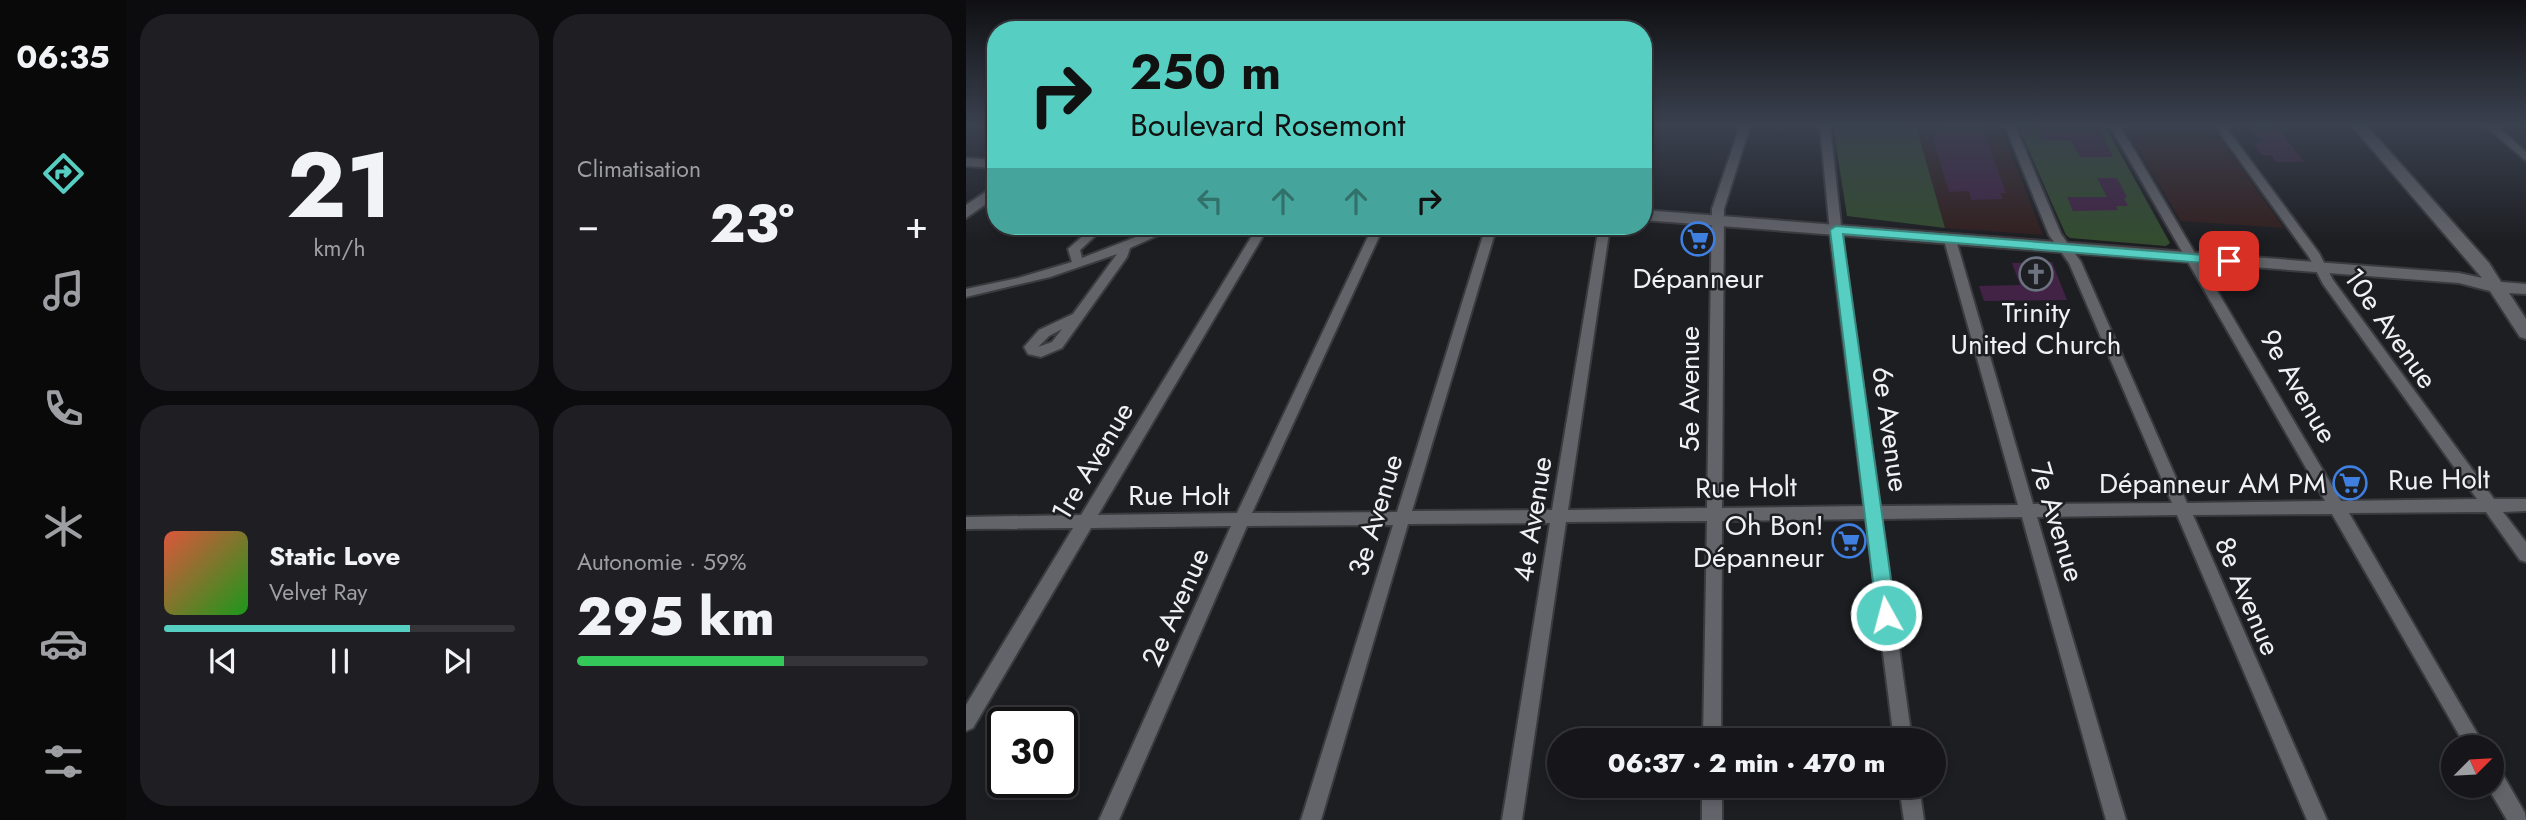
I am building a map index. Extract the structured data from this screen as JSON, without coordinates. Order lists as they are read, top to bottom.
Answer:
{
  "streets": {
    "street": [
      "10e Avenue",
      "9e Avenue",
      "5e Avenue",
      "6e Avenue",
      "1re Avenue",
      "Rue Holt",
      "3e Avenue",
      "4e Avenue",
      "7e Avenue",
      "8e Avenue",
      "2e Avenue"
    ]
  },
  "crossings": [
    ["10e Avenue", "Rue Holt"],
    ["9e Avenue", "Rue Holt"],
    ["5e Avenue", "Rue Holt"],
    ["6e Avenue", "Rue Holt"],
    ["1re Avenue", "Rue Holt"],
    ["Rue Holt", "3e Avenue"],
    ["Rue Holt", "4e Avenue"],
    ["Rue Holt", "7e Avenue"],
    ["Rue Holt", "8e Avenue"],
    ["Rue Holt", "2e Avenue"]
  ],
  "places": {
    "supermarket": ["Dépanneur", "Dépanneur AM PM", "Oh Bon! Dépanneur"],
    "church": ["Trinity United Church"]
  },
  "north": "top right",
  "page": {
    "tabs": "06:35",
    "tile": [
      ["21", "km/h"],
      "Climatisation",
      ["Autonomie · 59%", "295 km"]
    ],
    "turn": ["250 m", "Boulevard Rosemont"],
    "heat": ["−", "23°", "+"],
    "song": ["Static Love", "Velvet Ray"],
    "limit": "30",
    "trip": "06:37 · 2 min · 470 m"
  }
}
